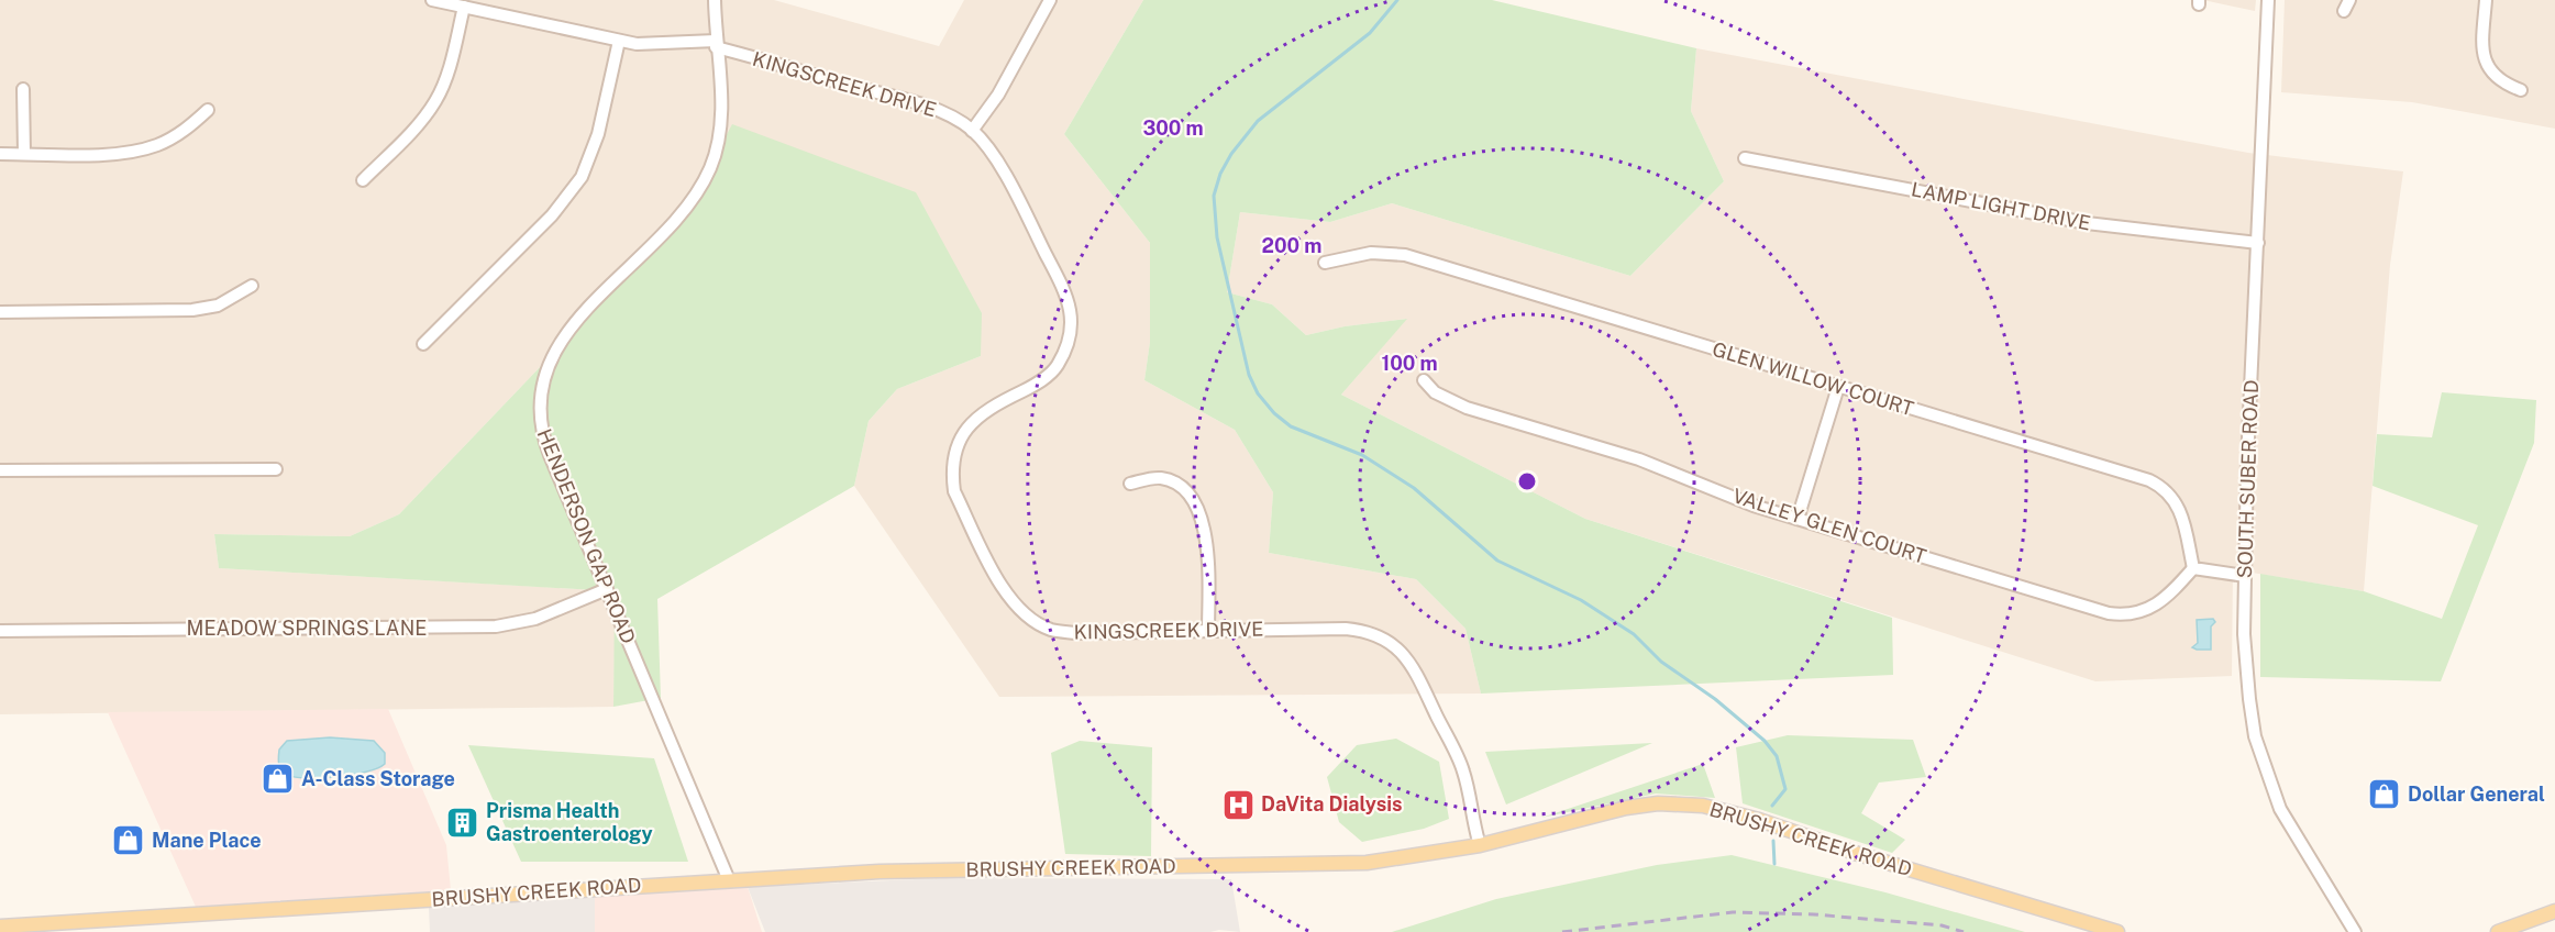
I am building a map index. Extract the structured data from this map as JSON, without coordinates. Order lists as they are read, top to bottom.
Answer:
{
  "streets": {
    "main road": ["BRUSHY CREEK ROAD"],
    "street": [
      "KINGSCREEK DRIVE",
      "LAMP LIGHT DRIVE",
      "GLEN WILLOW COURT",
      "SOUTH SUBER ROAD",
      "VALLEY GLEN COURT",
      "HENDERSON GAP ROAD",
      "MEADOW SPRINGS LANE"
    ]
  },
  "crossings": [
    ["KINGSCREEK DRIVE", "HENDERSON GAP ROAD"],
    ["KINGSCREEK DRIVE", "BRUSHY CREEK ROAD"],
    ["LAMP LIGHT DRIVE", "SOUTH SUBER ROAD"],
    ["GLEN WILLOW COURT", "VALLEY GLEN COURT"],
    ["HENDERSON GAP ROAD", "MEADOW SPRINGS LANE"],
    ["HENDERSON GAP ROAD", "BRUSHY CREEK ROAD"]
  ],
  "places": {
    "shop": ["A-Class Storage", "Dollar General", "Mane Place"],
    "hospital": ["DaVita Dialysis"],
    "building": ["Prisma Health Gastroenterology"]
  },
  "rings": ["300 m", "200 m", "100 m"]
}
